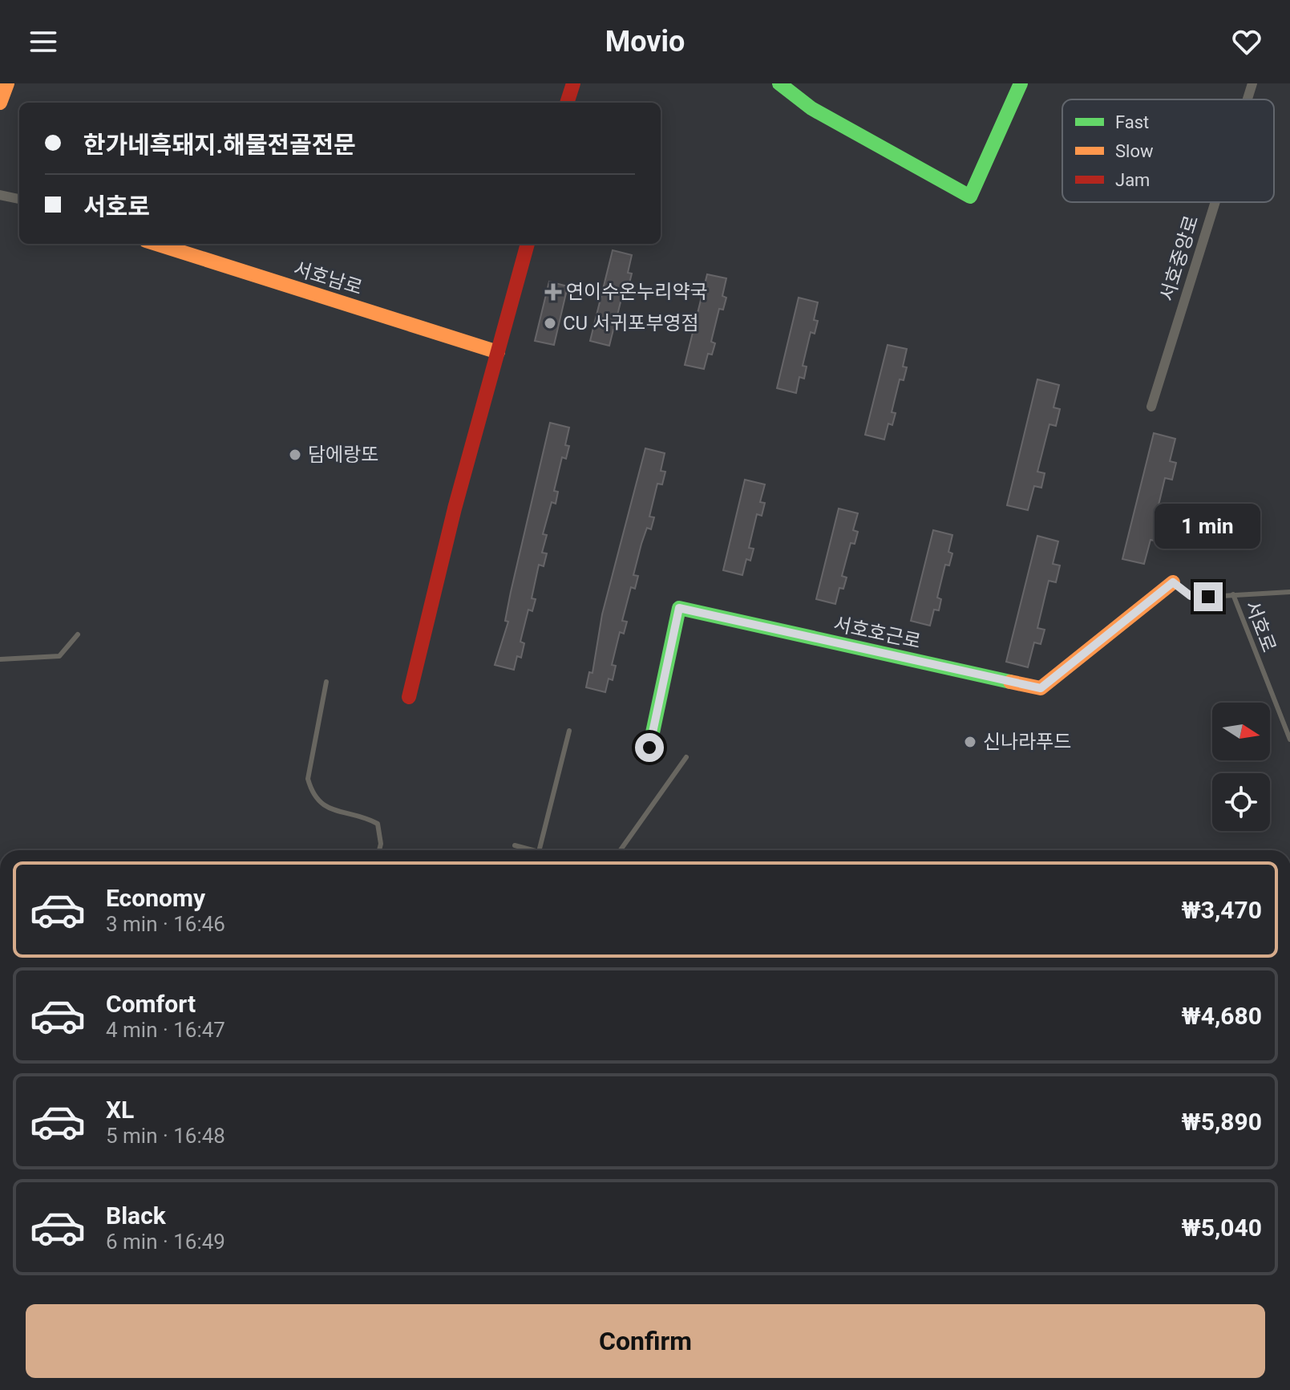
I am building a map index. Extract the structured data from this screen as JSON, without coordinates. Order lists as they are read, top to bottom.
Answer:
{
  "streets": {
    "street": ["서호중앙로", "서호남로", "서호호근로"],
    "lane": ["서호로"]
  },
  "crossings": [
    ["서호로", "서호호근로"]
  ],
  "places": {
    "health": ["연이수온누리약국"],
    "other": ["CU 서귀포부영점", "담에랑또", "신나라푸드"]
  },
  "legend": ["Fast", "Slow", "Jam"],
  "north": "right",
  "page": {
    "header": "Movio",
    "banner": ["한가네흑돼지.해물전골전문", "서호로"],
    "bubble": "1 min",
    "list": [
      {
        "name": "Economy",
        "note": "3 min · 16:46",
        "value": "₩3,470"
      },
      {
        "name": "Comfort",
        "note": "4 min · 16:47",
        "value": "₩4,680"
      },
      {
        "name": "XL",
        "note": "5 min · 16:48",
        "value": "₩5,890"
      },
      {
        "name": "Black",
        "note": "6 min · 16:49",
        "value": "₩5,040"
      }
    ],
    "buttons": "Confirm"
  }
}
